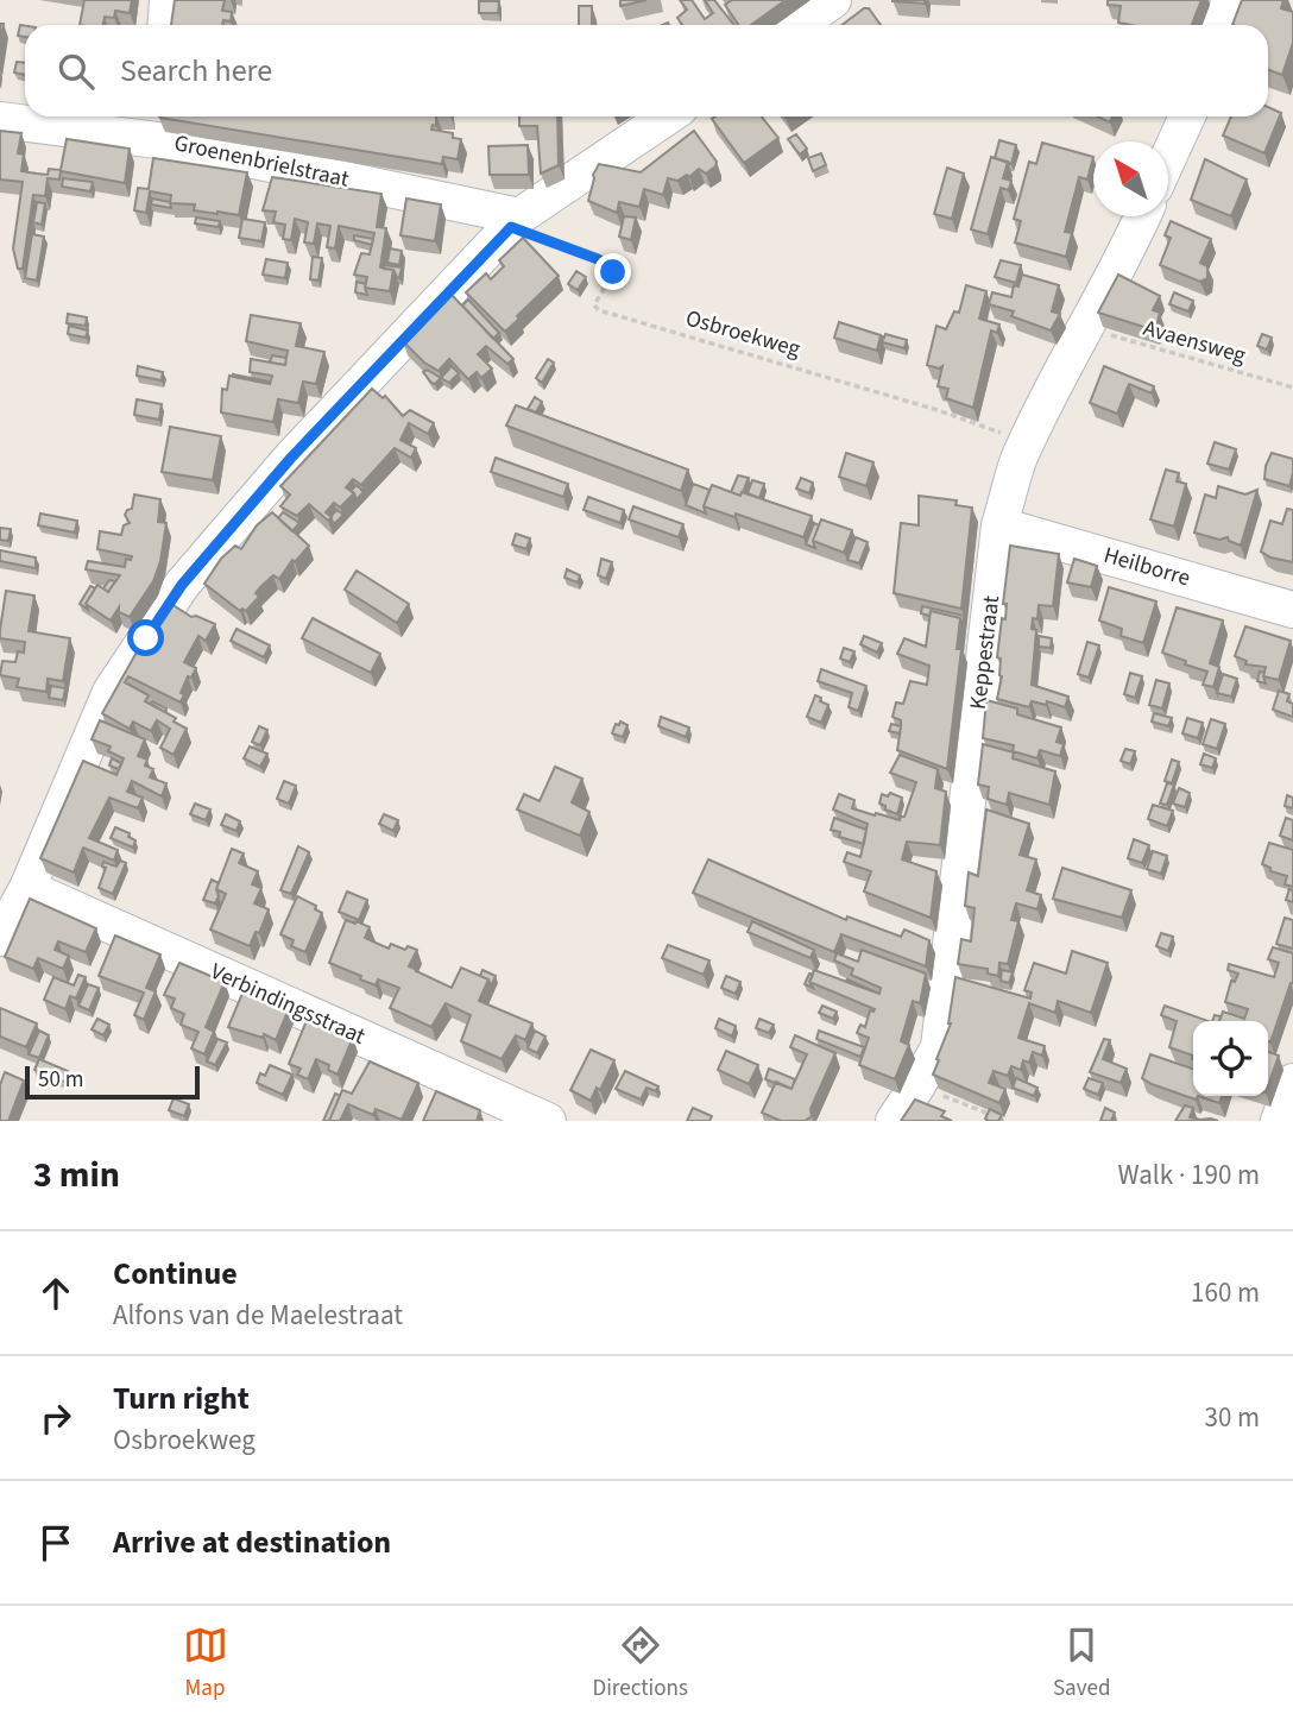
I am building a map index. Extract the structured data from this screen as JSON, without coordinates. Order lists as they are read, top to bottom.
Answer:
{
  "streets": {
    "street": [
      "Groenenbrielstraat",
      "Heilborre",
      "Keppestraat",
      "Verbindingsstraat"
    ],
    "path": ["Osbroekweg", "Avaensweg"]
  },
  "crossings": [
    ["Groenenbrielstraat", "Osbroekweg"],
    ["Osbroekweg", "Keppestraat"],
    ["Avaensweg", "Keppestraat"],
    ["Heilborre", "Keppestraat"]
  ],
  "scale_bar": "50 m",
  "north": "top left",
  "page": {
    "search": "Search here",
    "scale": "50 m",
    "heading": ["3 min", "Walk · 190 m"],
    "list": [
      ["Continue", "Alfons van de Maelestraat", "160 m"],
      ["Turn right", "Osbroekweg", "30 m"],
      "Arrive at destination"
    ],
    "nav": ["Map", "Directions", "Saved"]
  }
}
